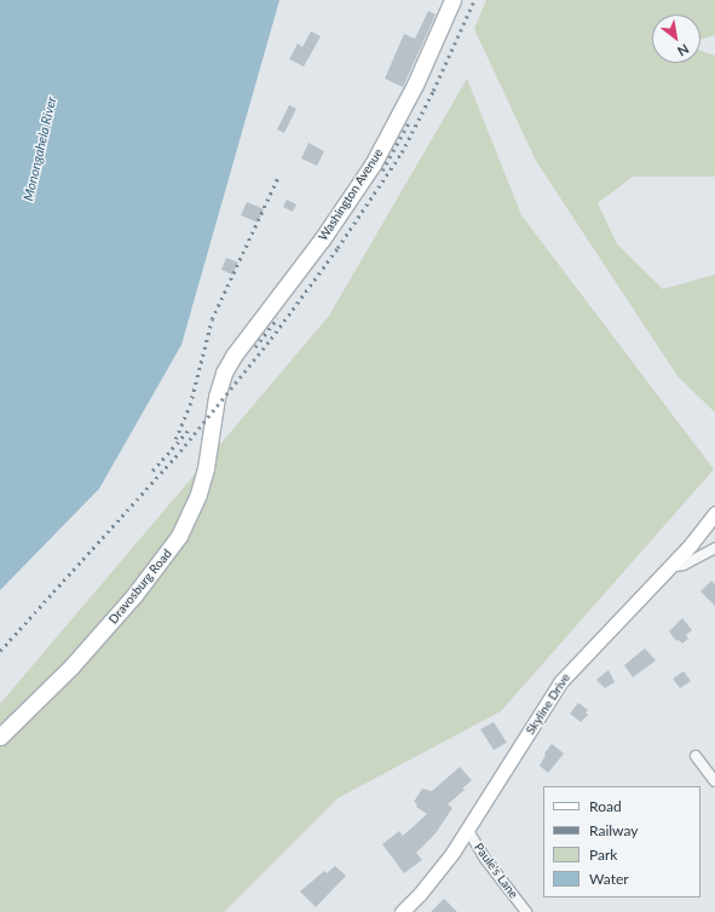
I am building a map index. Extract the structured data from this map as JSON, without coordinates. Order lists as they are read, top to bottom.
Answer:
{
  "streets": {
    "main road": ["Washington Avenue", "Dravosburg Road"],
    "street": ["Skyline Drive", "Paule's Lane"]
  },
  "crossings": [
    ["Washington Avenue", "Dravosburg Road"],
    ["Skyline Drive", "Paule's Lane"]
  ],
  "water": ["Monongahela River"],
  "legend": [
    "Road",
    "Railway",
    "Park",
    "Water"
  ],
  "north": "bottom right"
}
